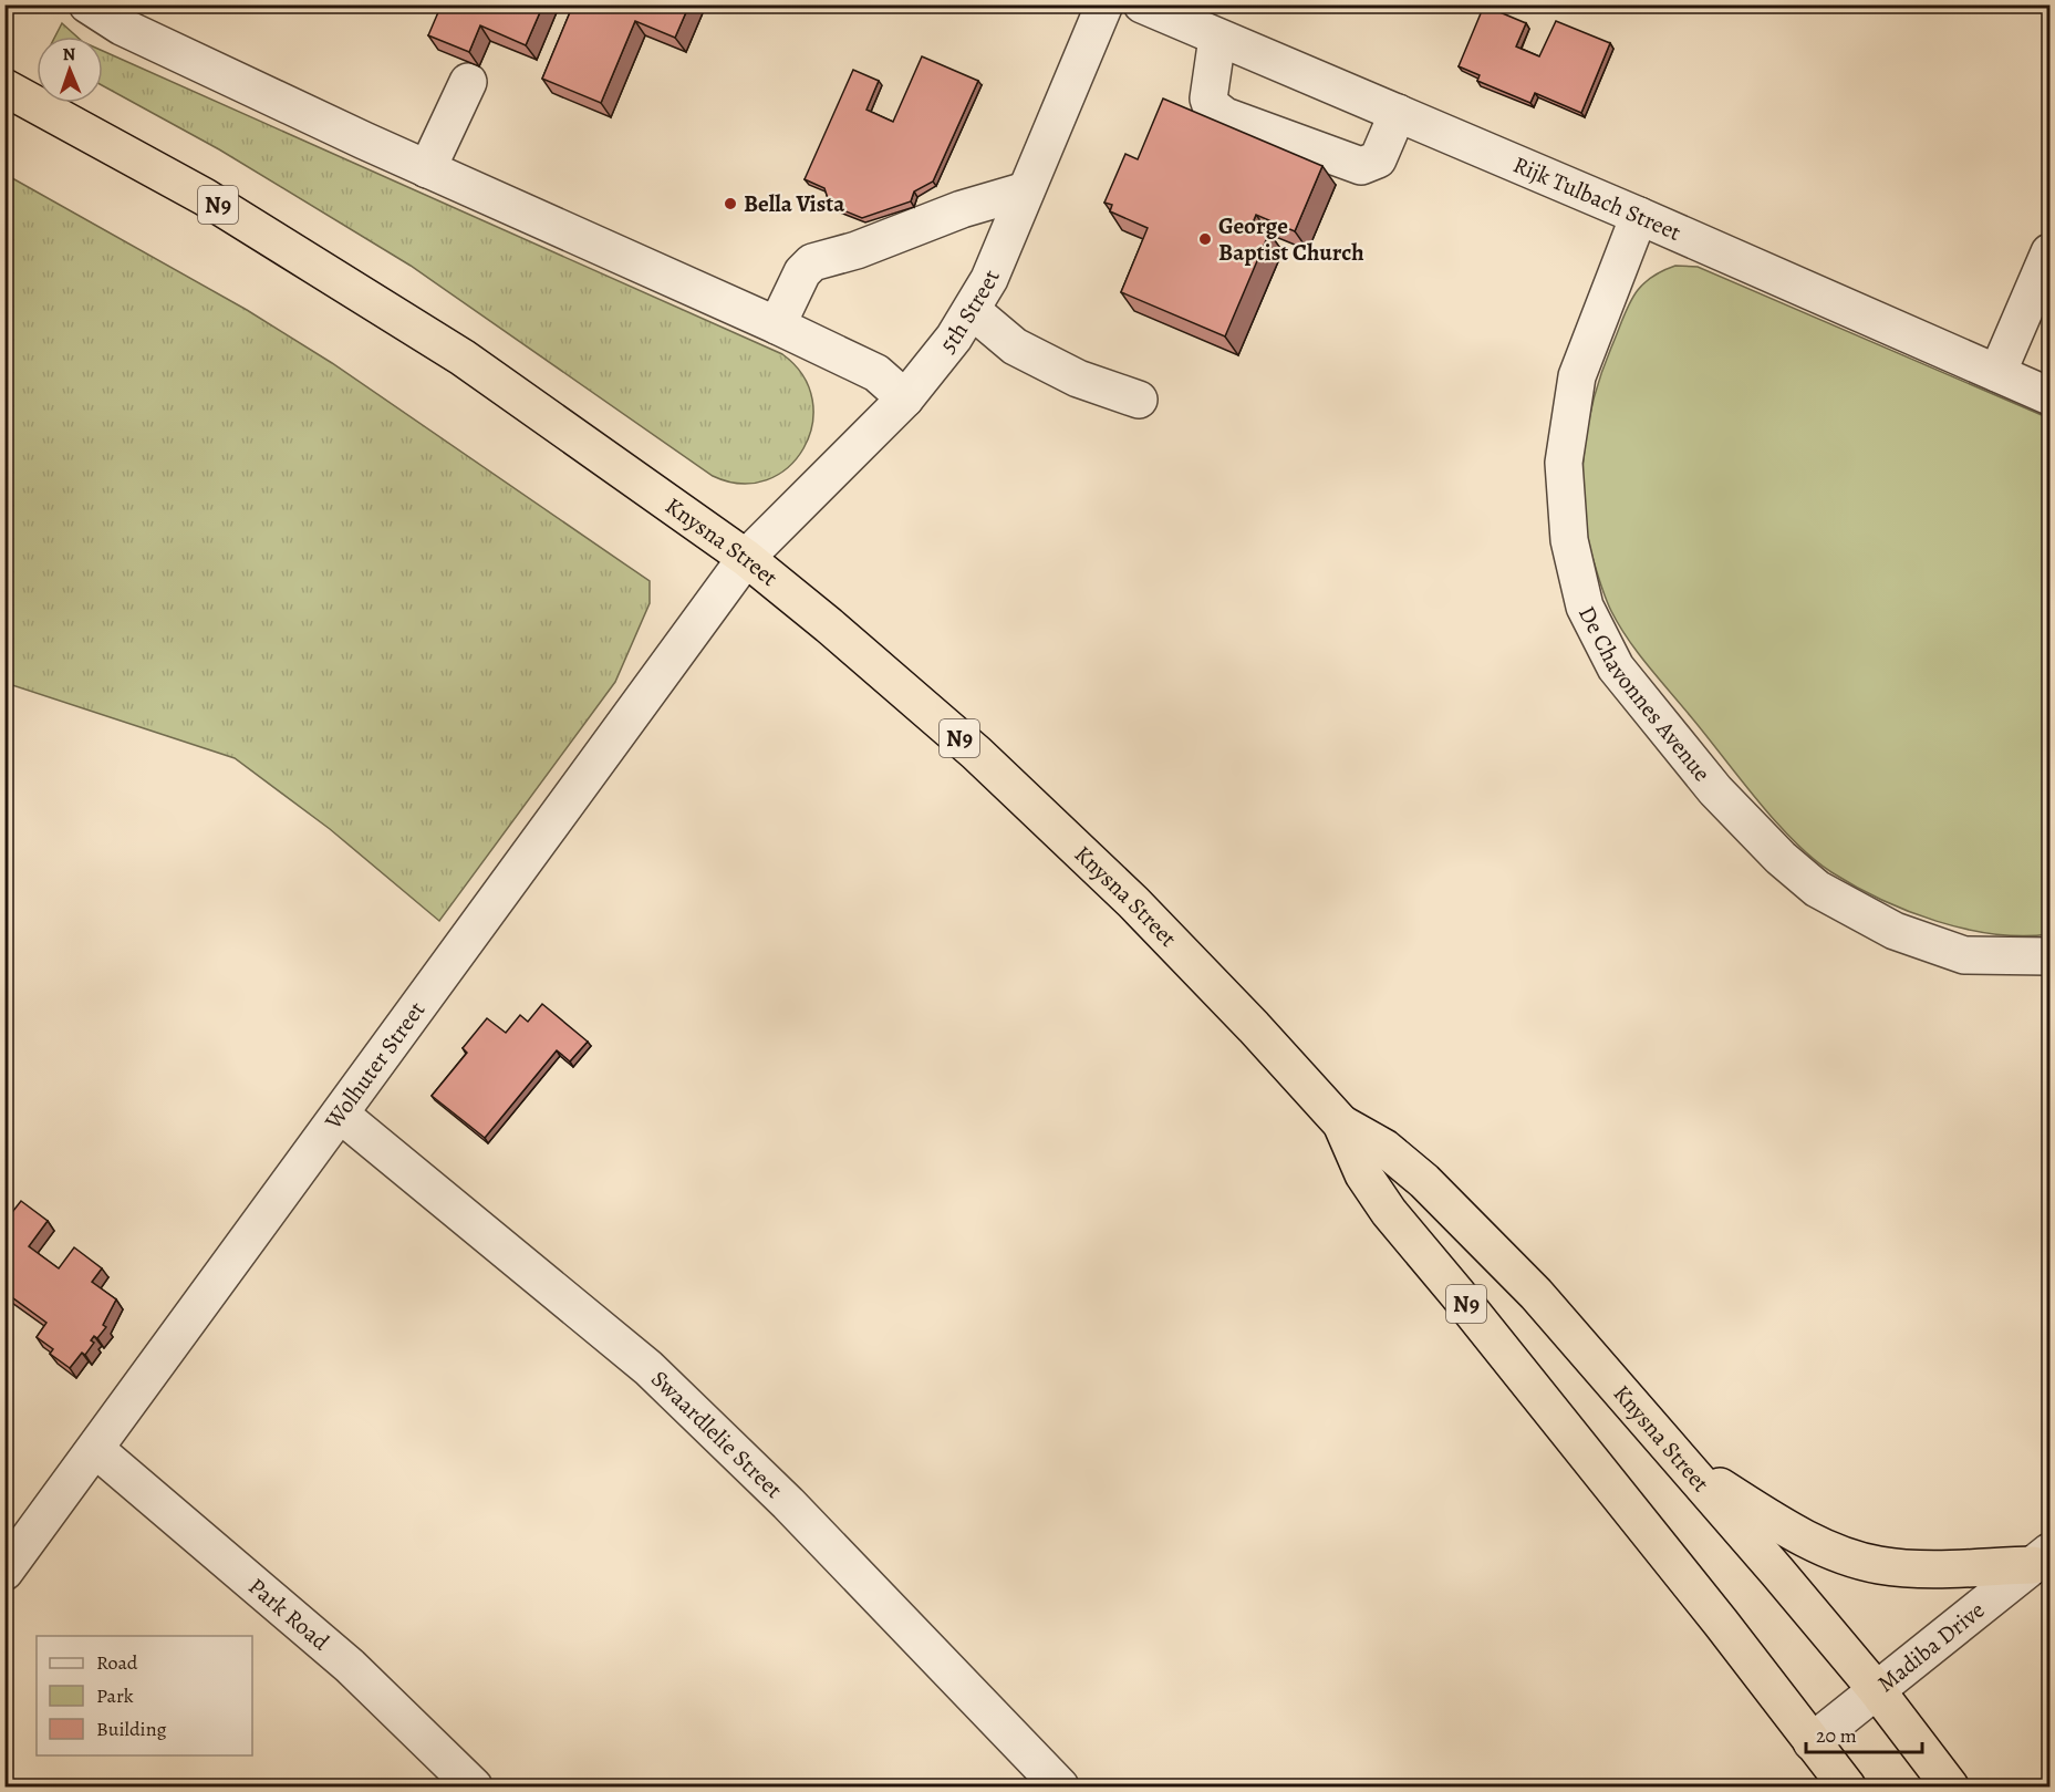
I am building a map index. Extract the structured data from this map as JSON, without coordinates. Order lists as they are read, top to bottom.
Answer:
{
  "streets": {
    "highway": ["N9", "Knysna Street"],
    "street": [
      "Rijk Tulbach Street",
      "5th Street",
      "De Chavonnes Avenue",
      "Wolhuter Street",
      "Swaardlelie Street",
      "Park Road",
      "Madiba Drive"
    ]
  },
  "crossings": [
    ["Rijk Tulbach Street", "De Chavonnes Avenue"],
    ["5th Street", "Knysna Street"],
    ["5th Street", "Wolhuter Street"],
    ["Knysna Street", "Wolhuter Street"],
    ["Knysna Street", "Madiba Drive"],
    ["Wolhuter Street", "Swaardlelie Street"],
    ["Wolhuter Street", "Park Road"]
  ],
  "places": ["Bella Vista", "George Baptist Church"],
  "legend": ["Road", "Park", "Building"],
  "scale_bar": "20 m",
  "north": "top"
}
